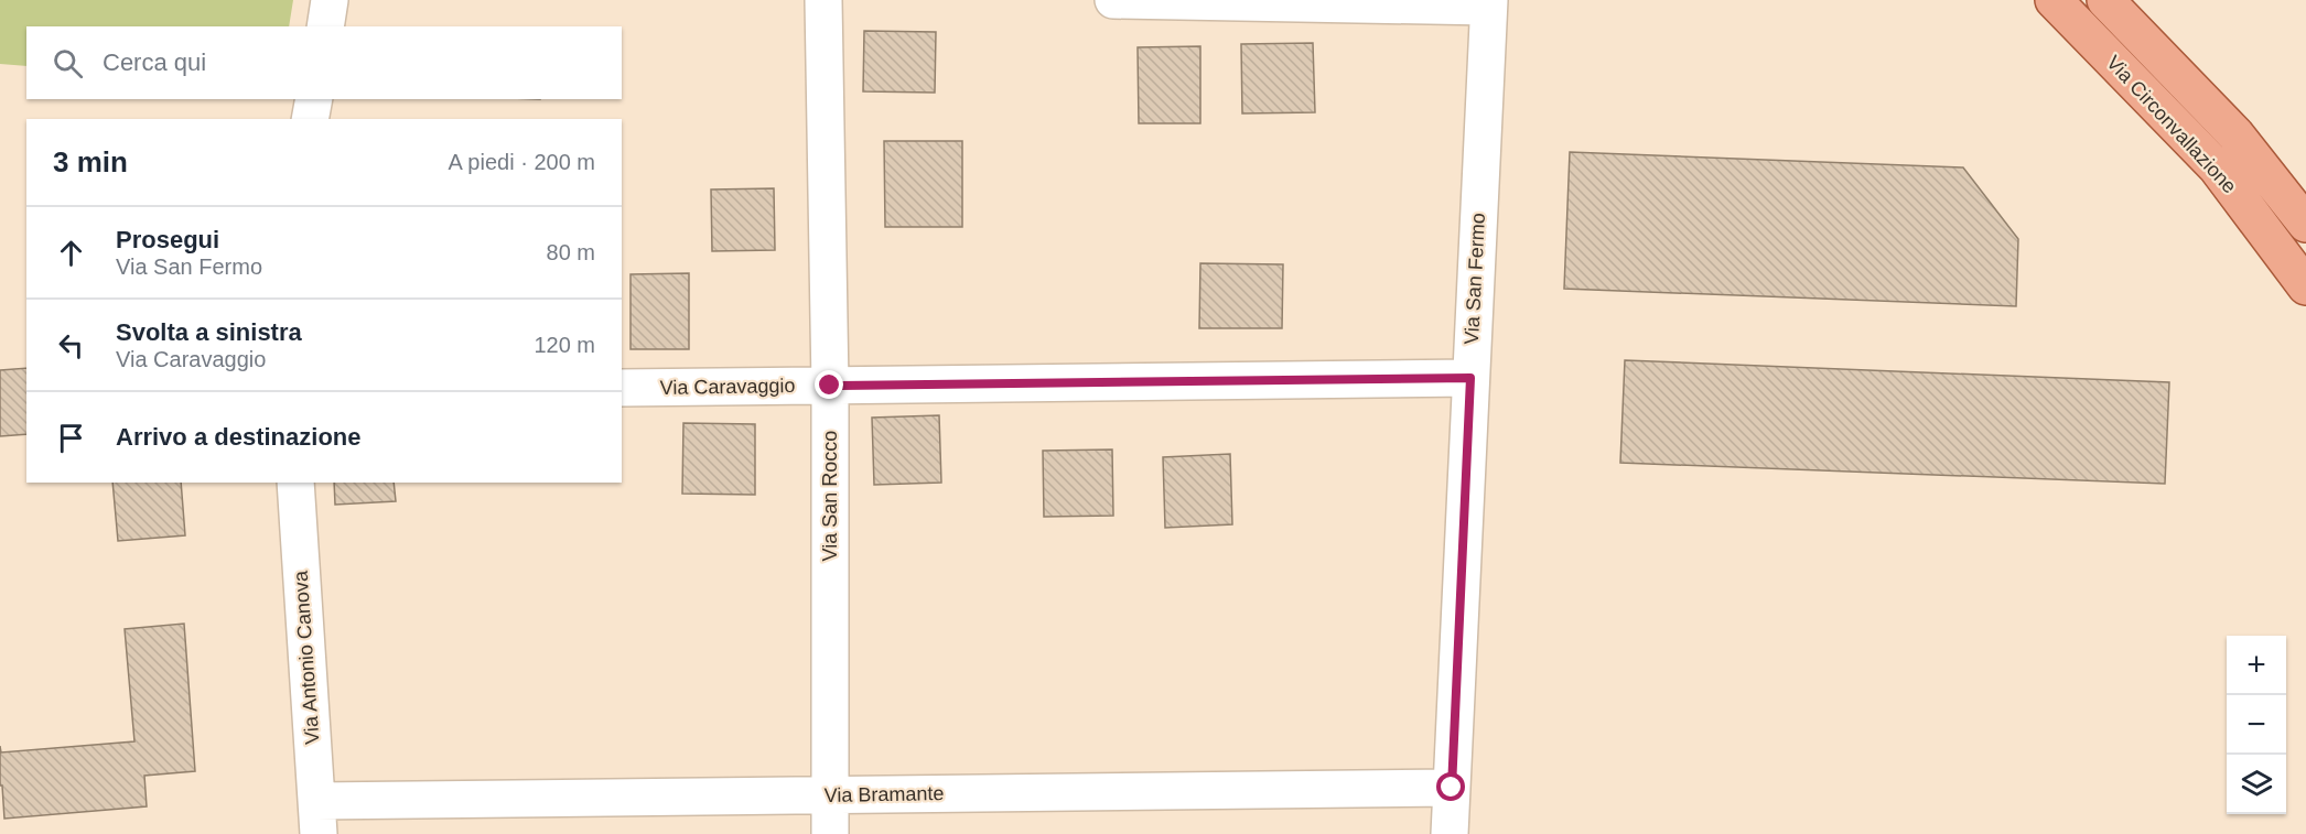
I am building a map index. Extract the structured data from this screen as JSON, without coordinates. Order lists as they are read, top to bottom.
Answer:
{
  "streets": {
    "main road": ["Via Circonvallazione"],
    "street": [
      "Via San Fermo",
      "Via Caravaggio",
      "Via San Rocco",
      "Via Antonio Canova",
      "Via Bramante"
    ]
  },
  "crossings": [
    ["Via San Fermo", "Via Caravaggio"],
    ["Via San Fermo", "Via Bramante"],
    ["Via Caravaggio", "Via San Rocco"],
    ["Via San Rocco", "Via Bramante"],
    ["Via Antonio Canova", "Via Bramante"]
  ],
  "page": {
    "search": "Cerca qui",
    "heading": ["3 min", "A piedi · 200 m"],
    "list": [
      ["Prosegui", "Via San Fermo", "80 m"],
      ["Svolta a sinistra", "Via Caravaggio", "120 m"],
      "Arrivo a destinazione"
    ],
    "map_buttons": ["+", "−"]
  }
}
